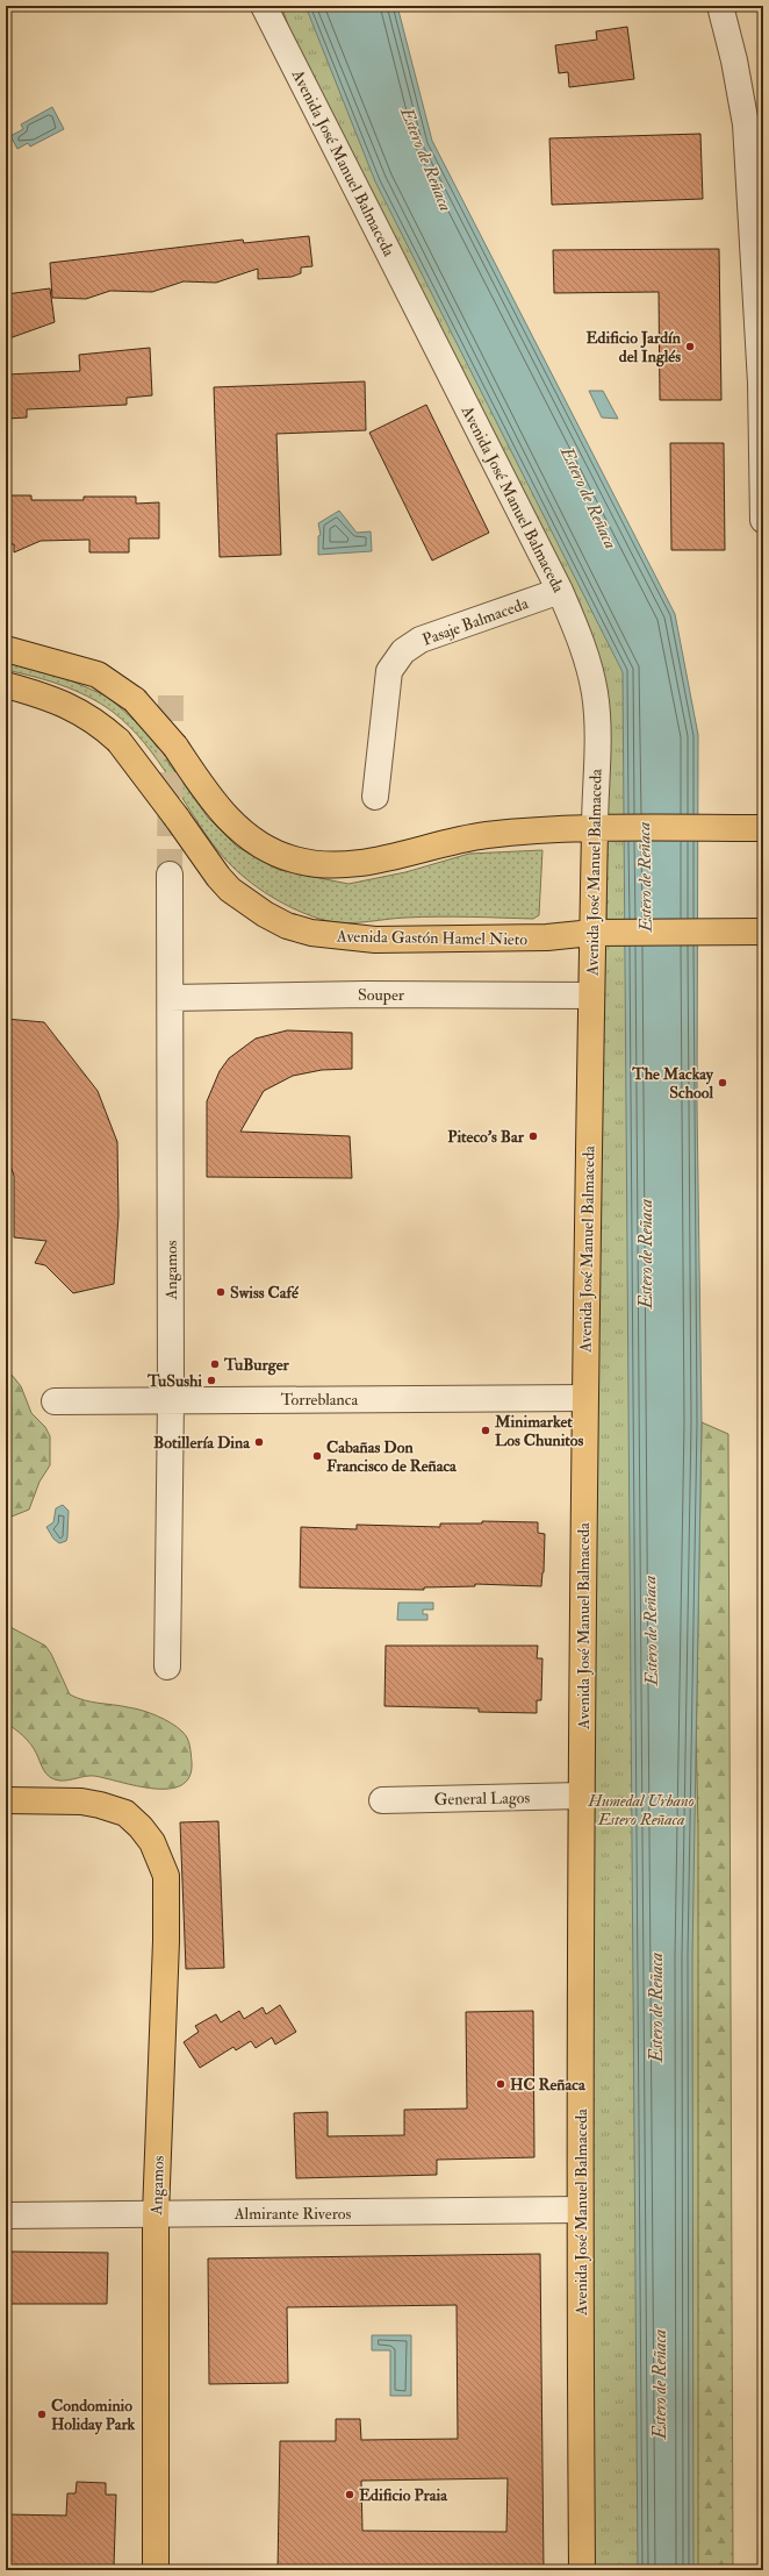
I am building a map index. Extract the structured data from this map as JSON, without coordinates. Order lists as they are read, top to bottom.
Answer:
{
  "streets": {
    "main road": ["Avenida José Manuel Balmaceda", "Avenida Gastón Hamel Nieto", "Angamos"],
    "street": [
      "Pasaje Balmaceda",
      "Souper",
      "Torreblanca",
      "General Lagos",
      "Almirante Riveros"
    ]
  },
  "crossings": [
    ["Avenida José Manuel Balmaceda", "Pasaje Balmaceda"],
    ["Avenida José Manuel Balmaceda", "Avenida Gastón Hamel Nieto"],
    ["Avenida José Manuel Balmaceda", "Souper"],
    ["Avenida José Manuel Balmaceda", "Torreblanca"],
    ["Avenida José Manuel Balmaceda", "General Lagos"],
    ["Avenida José Manuel Balmaceda", "Almirante Riveros"],
    ["Souper", "Angamos"],
    ["Angamos", "Torreblanca"],
    ["Angamos", "Almirante Riveros"]
  ],
  "water": ["Estero de Reñaca"],
  "parks": ["Humedal Urbano Estero Reñaca"],
  "places": [
    "Edificio Jardín del Inglés",
    "The Mackay School",
    "Piteco's Bar",
    "Swiss Café",
    "TuBurger",
    "TuSushi",
    "Minimarket Los Chunitos",
    "Botillería Dina",
    "Cabañas Don Francisco de Reñaca",
    "HC Reñaca",
    "Condominio Holiday Park",
    "Edificio Praia"
  ]
}
